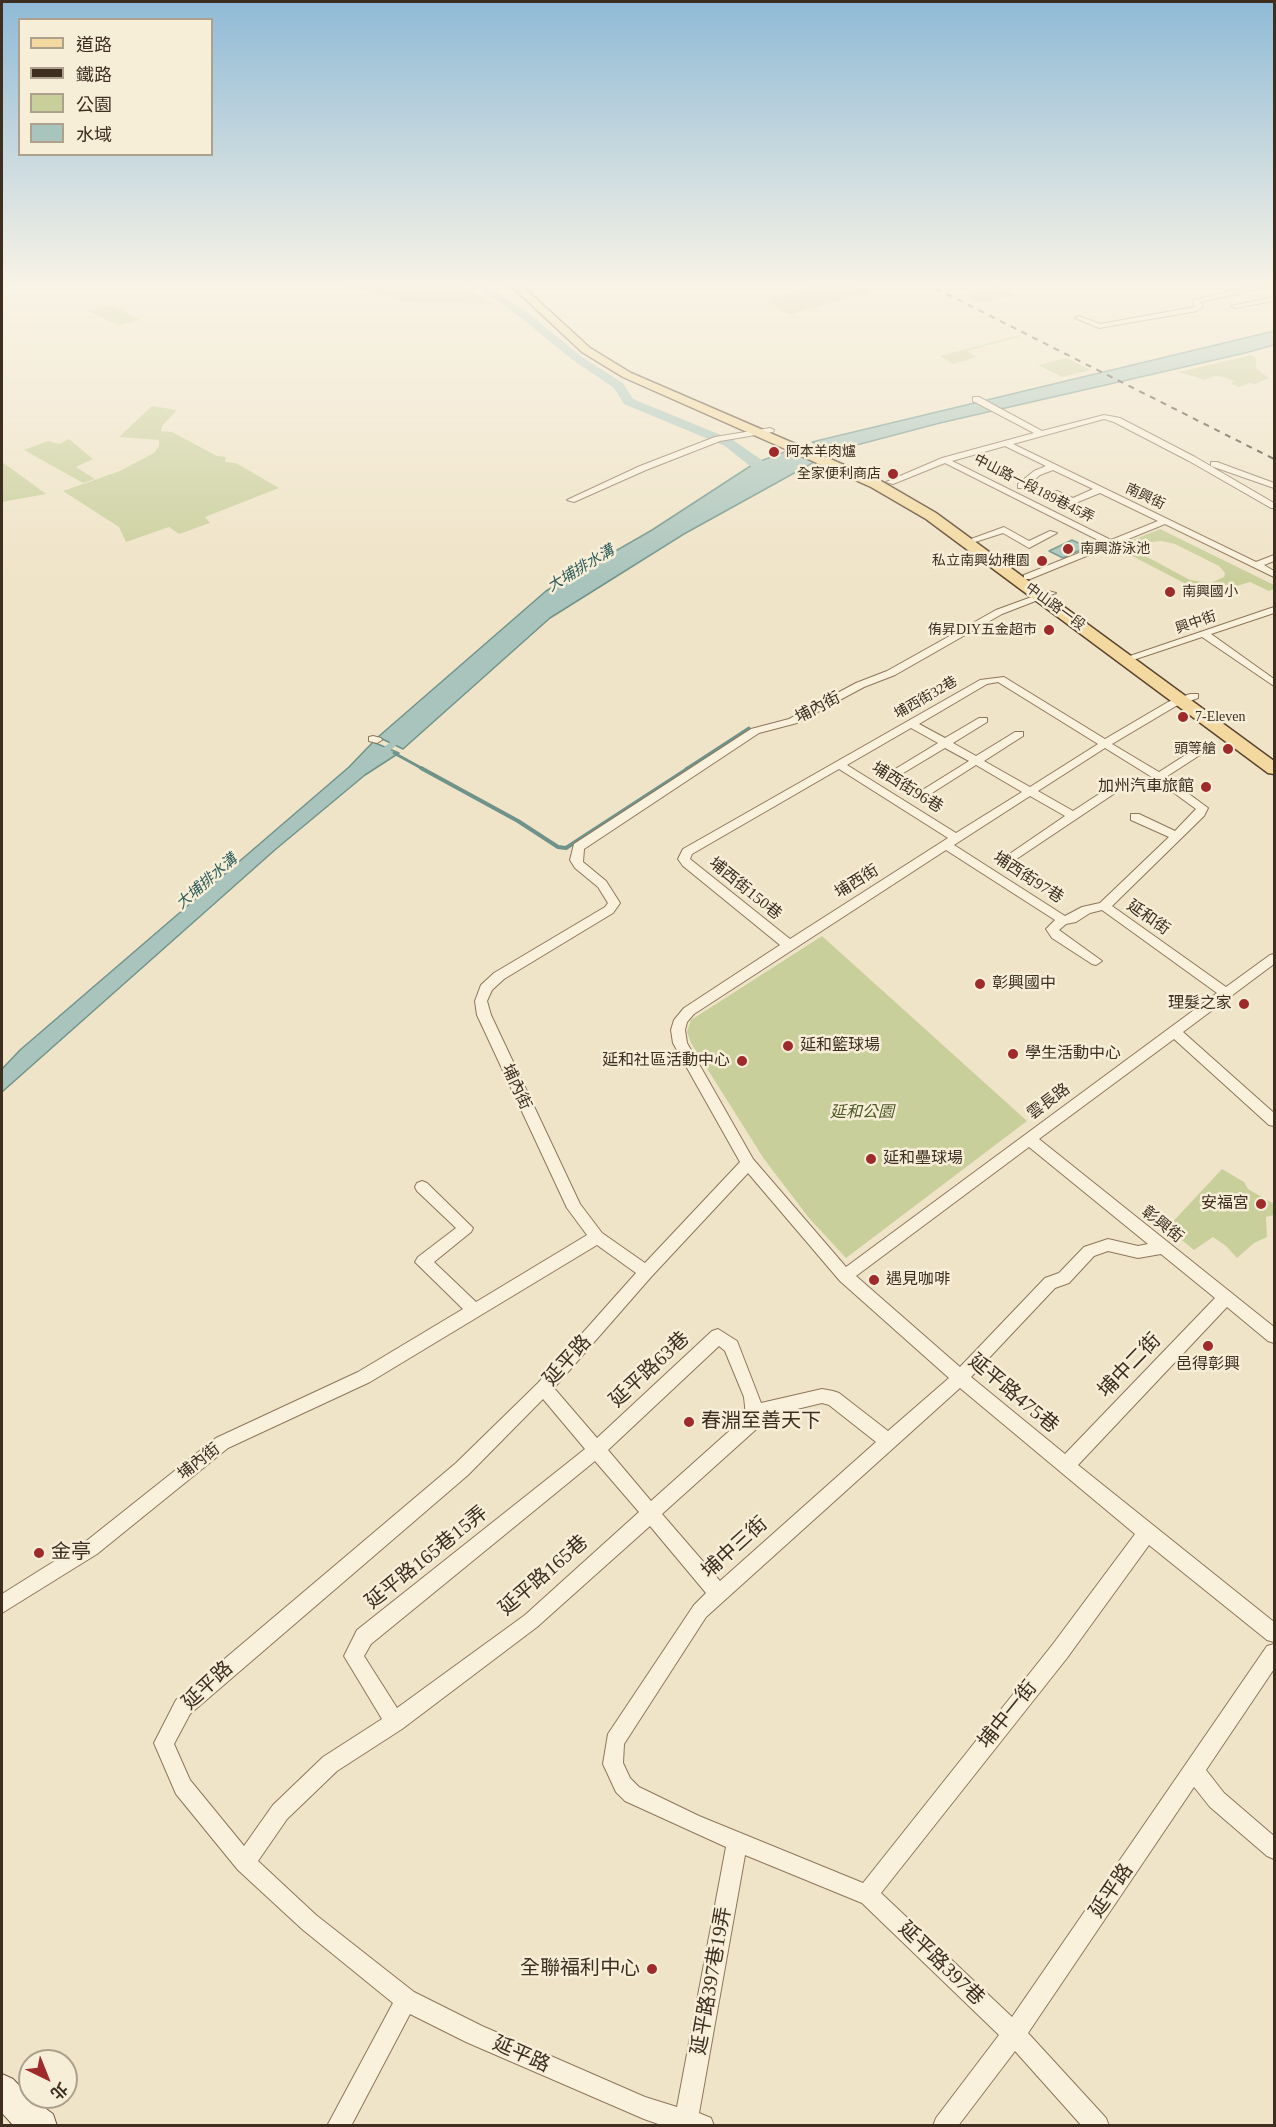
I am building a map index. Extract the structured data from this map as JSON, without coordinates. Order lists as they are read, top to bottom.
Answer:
{
  "streets": {
    "main road": ["中山路一段"],
    "street": [
      "中山路一段189巷45弄",
      "南興街",
      "興中街",
      "埔西街32巷",
      "埔內街",
      "埔西街96巷",
      "埔西街97巷",
      "埔西街",
      "埔西街150巷",
      "延和街",
      "雲長路",
      "彰興街",
      "延平路",
      "埔中二街",
      "延平路63巷",
      "延平路475巷",
      "埔中三街",
      "延平路165巷15弄",
      "延平路165巷",
      "埔中一街",
      "延平路397巷",
      "延平路397巷19弄"
    ]
  },
  "crossings": [
    ["中山路一段", "興中街"],
    ["中山路一段", "埔內街"],
    ["中山路一段", "埔西街"],
    ["埔西街32巷", "埔西街96巷"],
    ["埔西街32巷", "埔西街"],
    ["埔西街32巷", "埔西街150巷"],
    ["埔西街32巷", "延和街"],
    ["埔西街96巷", "埔西街97巷"],
    ["埔西街96巷", "埔西街"],
    ["埔西街97巷", "埔西街"],
    ["埔西街", "埔西街150巷"],
    ["埔西街", "延和街"],
    ["埔西街", "延平路"],
    ["埔西街", "延平路475巷"],
    ["延和街", "雲長路"],
    ["雲長路", "彰興街"],
    ["雲長路", "延平路475巷"],
    ["彰興街", "埔中二街"],
    ["彰興街", "埔中三街"],
    ["延平路", "延平路475巷"],
    ["延平路", "延平路165巷"],
    ["延平路", "延平路397巷"],
    ["延平路", "延平路397巷19弄"],
    ["埔中二街", "延平路475巷"],
    ["延平路63巷", "延平路165巷15弄"],
    ["延平路63巷", "延平路165巷"],
    ["延平路475巷", "埔中三街"],
    ["延平路475巷", "埔中一街"],
    ["埔中三街", "延平路165巷"],
    ["埔中三街", "埔中一街"],
    ["埔中三街", "延平路397巷"],
    ["埔中三街", "延平路397巷19弄"],
    ["延平路165巷15弄", "延平路165巷"],
    ["埔中一街", "延平路397巷"]
  ],
  "water": ["大埔排水溝"],
  "parks": ["延和公園"],
  "places": [
    "阿本羊肉爐",
    "全家便利商店",
    "南興游泳池",
    "私立南興幼稚園",
    "南興國小",
    "侑昇DIY五金超市",
    "7-Eleven",
    "頭等艙",
    "加州汽車旅館",
    "彰興國中",
    "理髮之家",
    "延和籃球場",
    "學生活動中心",
    "延和社區活動中心",
    "延和壘球場",
    "安福宮",
    "遇見咖啡",
    "邑得彰興",
    "春淵至善天下",
    "金亭",
    "全聯福利中心"
  ],
  "legend": [
    "道路",
    "鐵路",
    "公園",
    "水域"
  ],
  "north": "bottom right"
}
